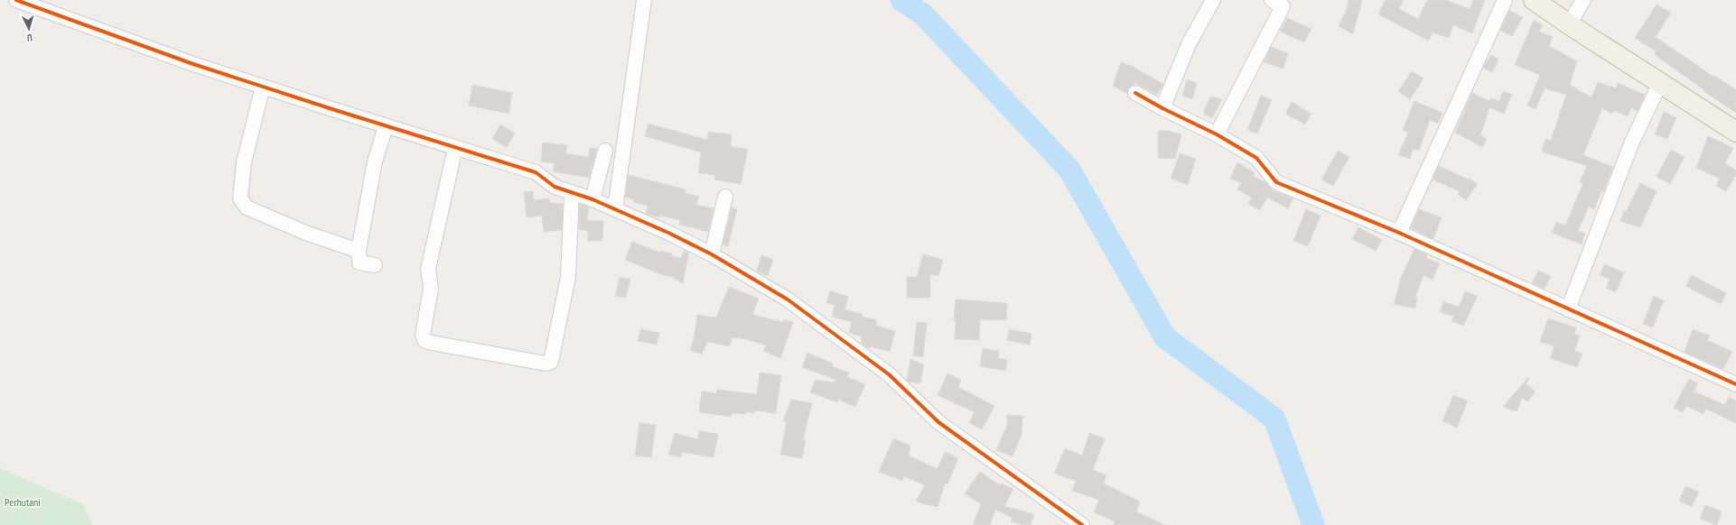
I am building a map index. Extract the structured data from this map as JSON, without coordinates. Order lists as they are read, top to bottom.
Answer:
{
  "parks": ["Perhutani"],
  "north": "bottom"
}
